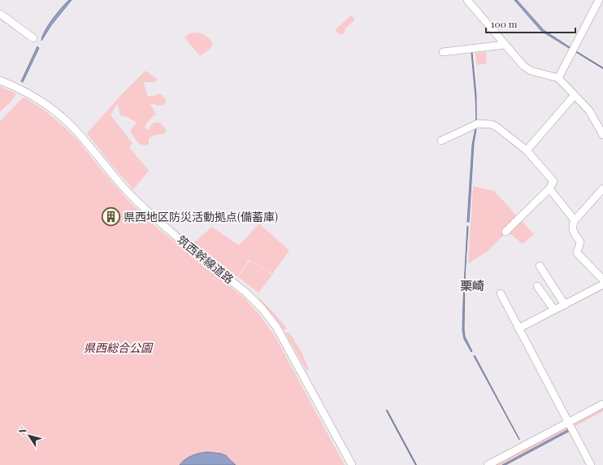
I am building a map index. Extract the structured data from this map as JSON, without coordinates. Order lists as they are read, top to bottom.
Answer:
{
  "streets": {
    "street": ["筑西幹線道路"]
  },
  "districts": ["栗崎"],
  "parks": ["県西総合公園"],
  "places": {
    "building": ["県西地区防災活動拠点(備蓄庫)"]
  },
  "scale_bar": "100 m",
  "north": "top left"
}
